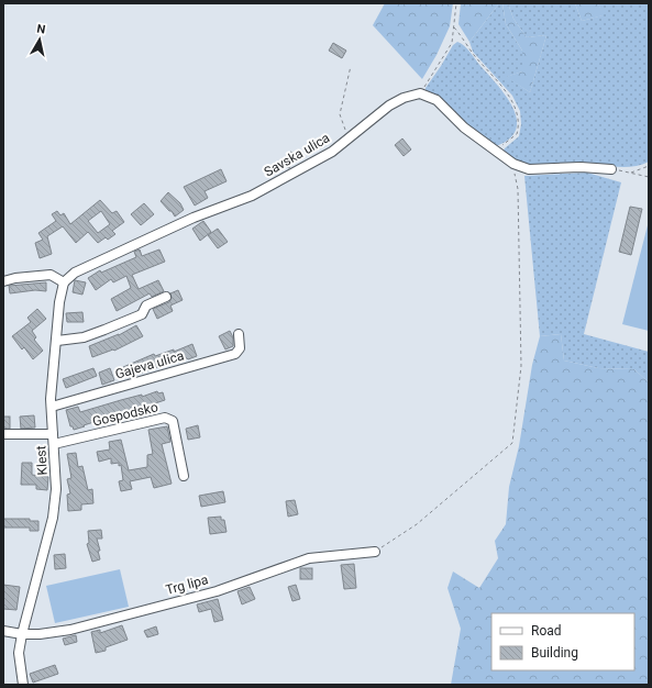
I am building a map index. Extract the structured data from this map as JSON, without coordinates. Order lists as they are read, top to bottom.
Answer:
{
  "streets": {
    "street": [
      "Savska ulica",
      "Gajeva ulica",
      "Gospodsko",
      "Klest",
      "Trg lipa"
    ]
  },
  "crossings": [
    ["Savska ulica", "Klest"],
    ["Gajeva ulica", "Klest"],
    ["Gospodsko", "Klest"],
    ["Klest", "Trg lipa"]
  ],
  "legend": ["Road", "Building"],
  "north": "top"
}
